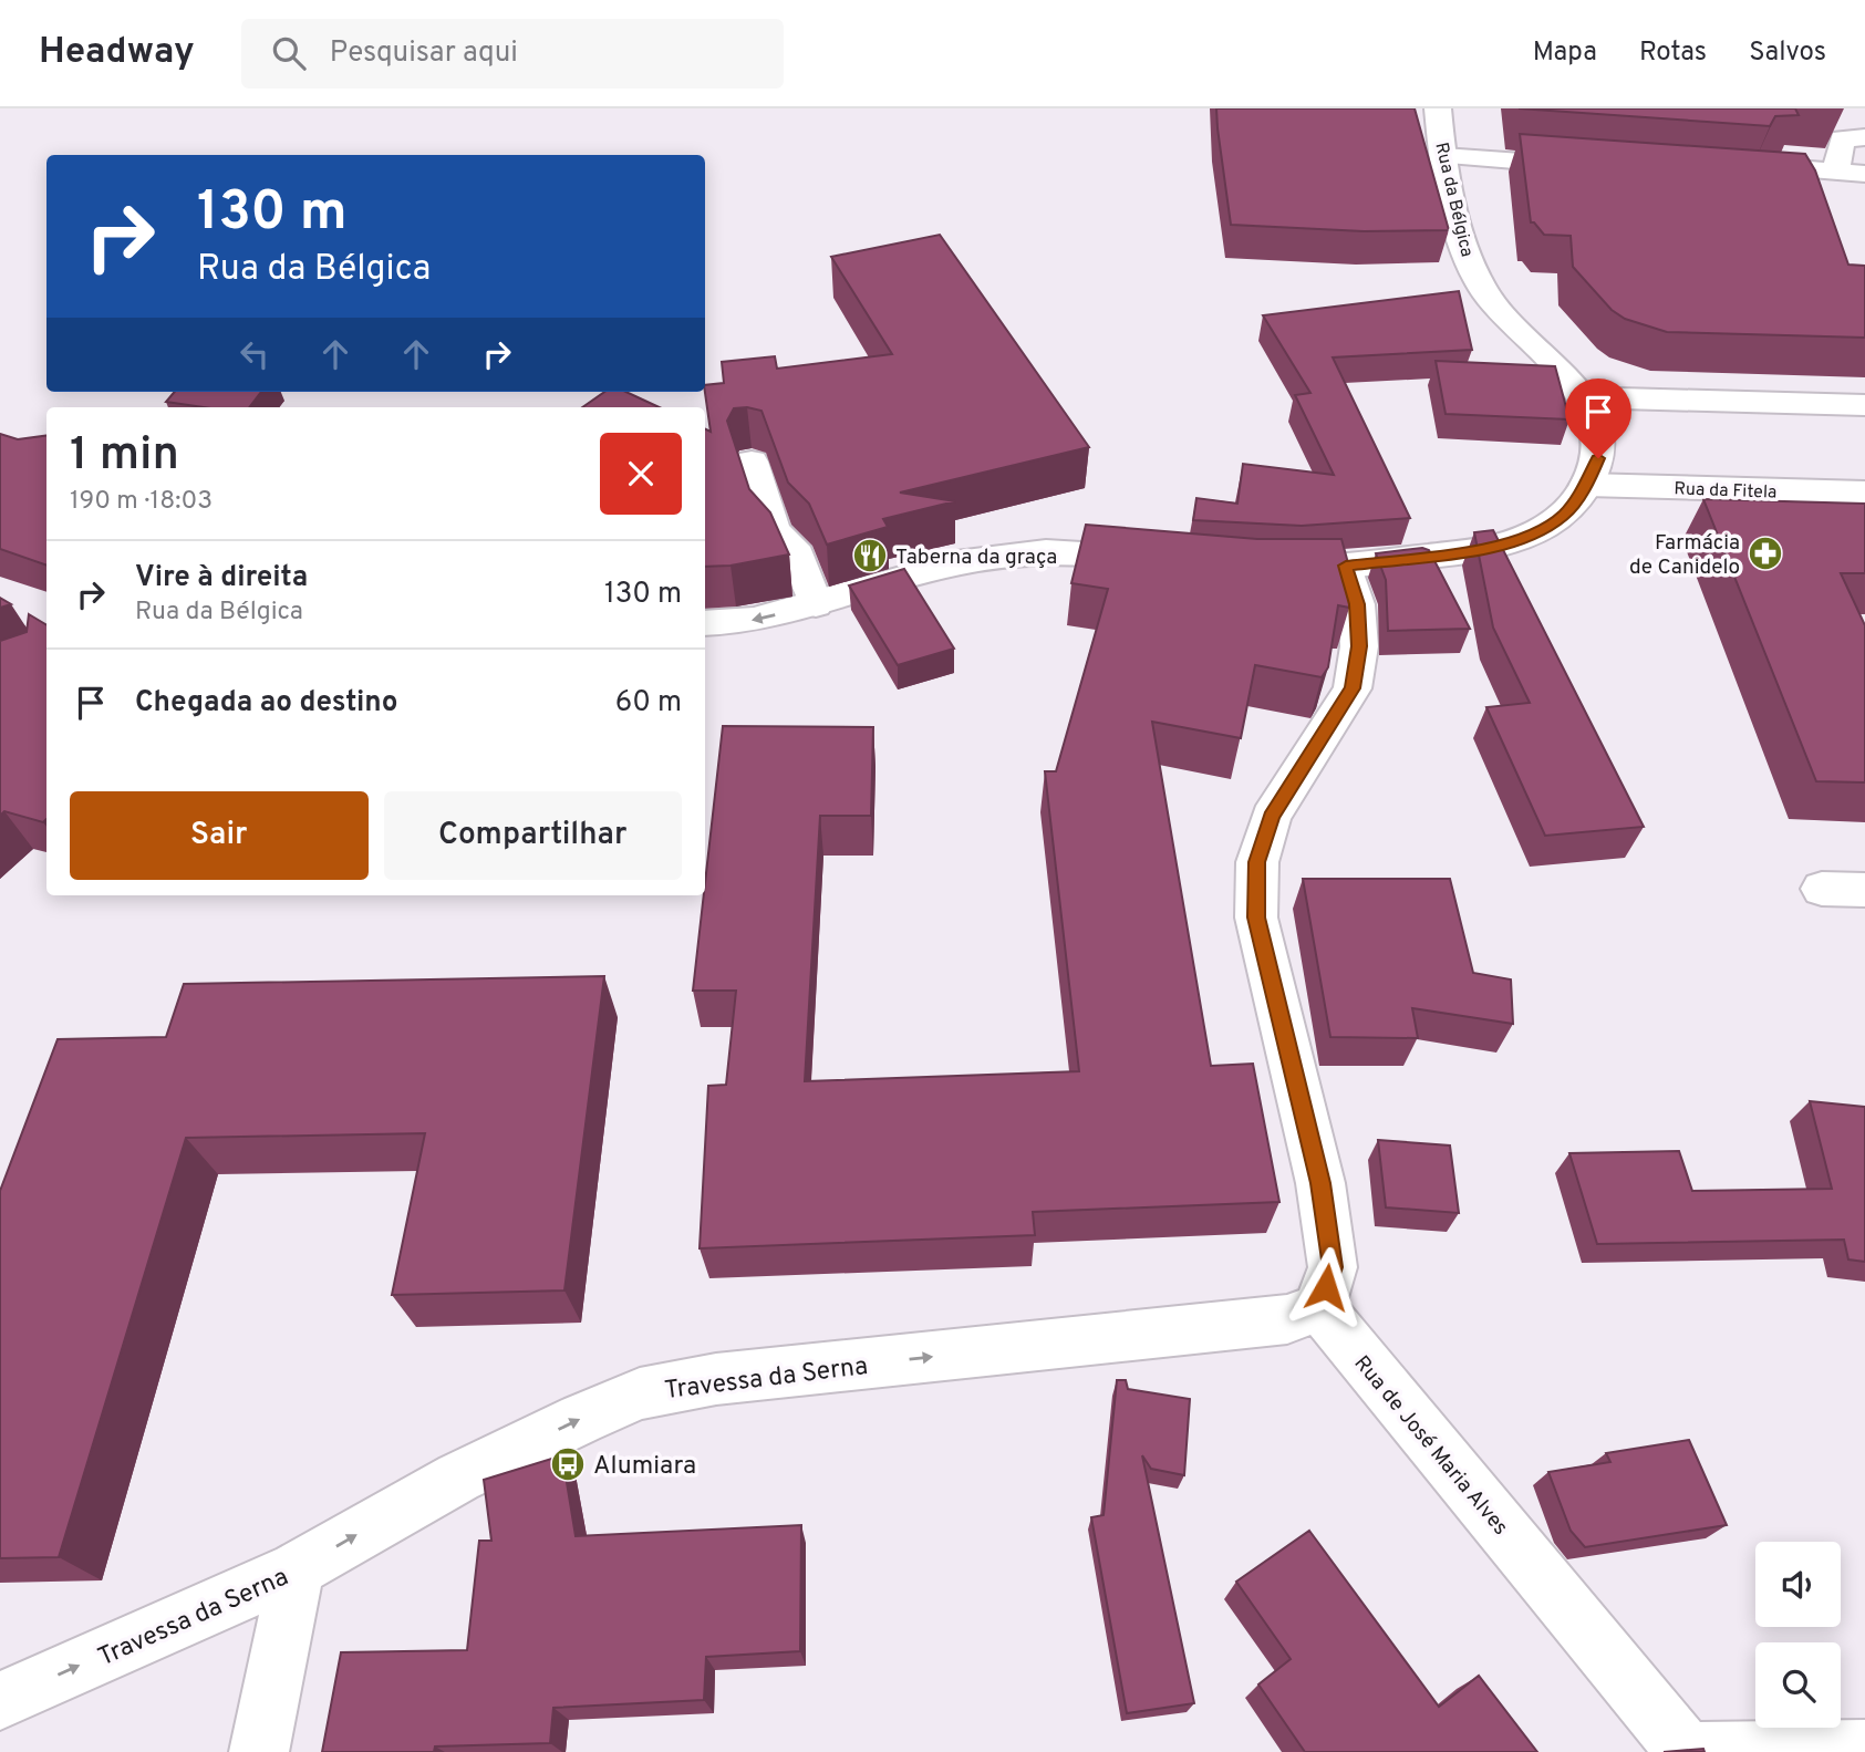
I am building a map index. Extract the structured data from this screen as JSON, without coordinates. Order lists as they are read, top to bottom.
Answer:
{
  "streets": {
    "street": [
      "Rua da Bélgica",
      "Rua da Fitela",
      "Travessa da Serna",
      "Rua de José Maria Alves"
    ]
  },
  "crossings": [
    ["Rua da Bélgica", "Rua da Fitela"],
    ["Travessa da Serna", "Rua de José Maria Alves"]
  ],
  "one_way": ["Travessa da Serna"],
  "places": {
    "pharmacy": ["Farmácia de Canidelo"],
    "restaurant": ["Taberna da graça"],
    "bus stop": ["Alumiara"]
  },
  "page": {
    "header": "Headway",
    "search": "Pesquisar aqui",
    "nav": ["Mapa", "Rotas", "Salvos"],
    "turn": ["130 m", "Rua da Bélgica"],
    "heading": ["1 min", "190 m · 18:03"],
    "list": [
      {
        "name": "Vire à direita",
        "note": "Rua da Bélgica",
        "value": "130 m"
      },
      {
        "name": "Chegada ao destino",
        "value": "60 m"
      }
    ],
    "buttons": ["Sair", "Compartilhar"]
  }
}
